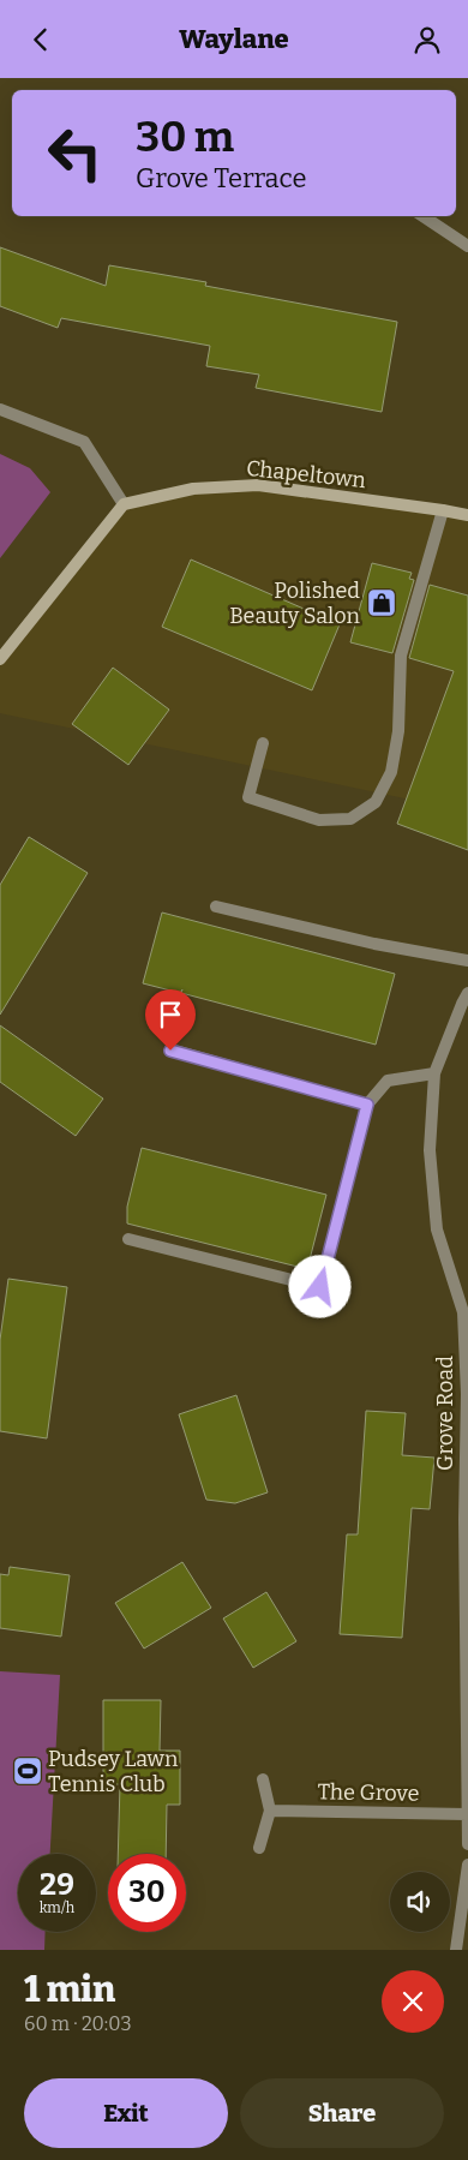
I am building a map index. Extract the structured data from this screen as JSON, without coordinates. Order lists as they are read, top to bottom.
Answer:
{
  "streets": {
    "main road": ["Chapeltown"],
    "street": ["Grove Road", "The Grove"]
  },
  "crossings": [
    ["Grove Road", "The Grove"]
  ],
  "places": {
    "shop": ["Polished Beauty Salon"],
    "sports": ["Pudsey Lawn Tennis Club"]
  },
  "page": {
    "header": "Waylane",
    "turn": ["30 m", "Grove Terrace"],
    "speed": "29 km/h",
    "limit": "30",
    "heading": ["1 min", "60 m · 20:03"],
    "buttons": ["Exit", "Share"]
  }
}
